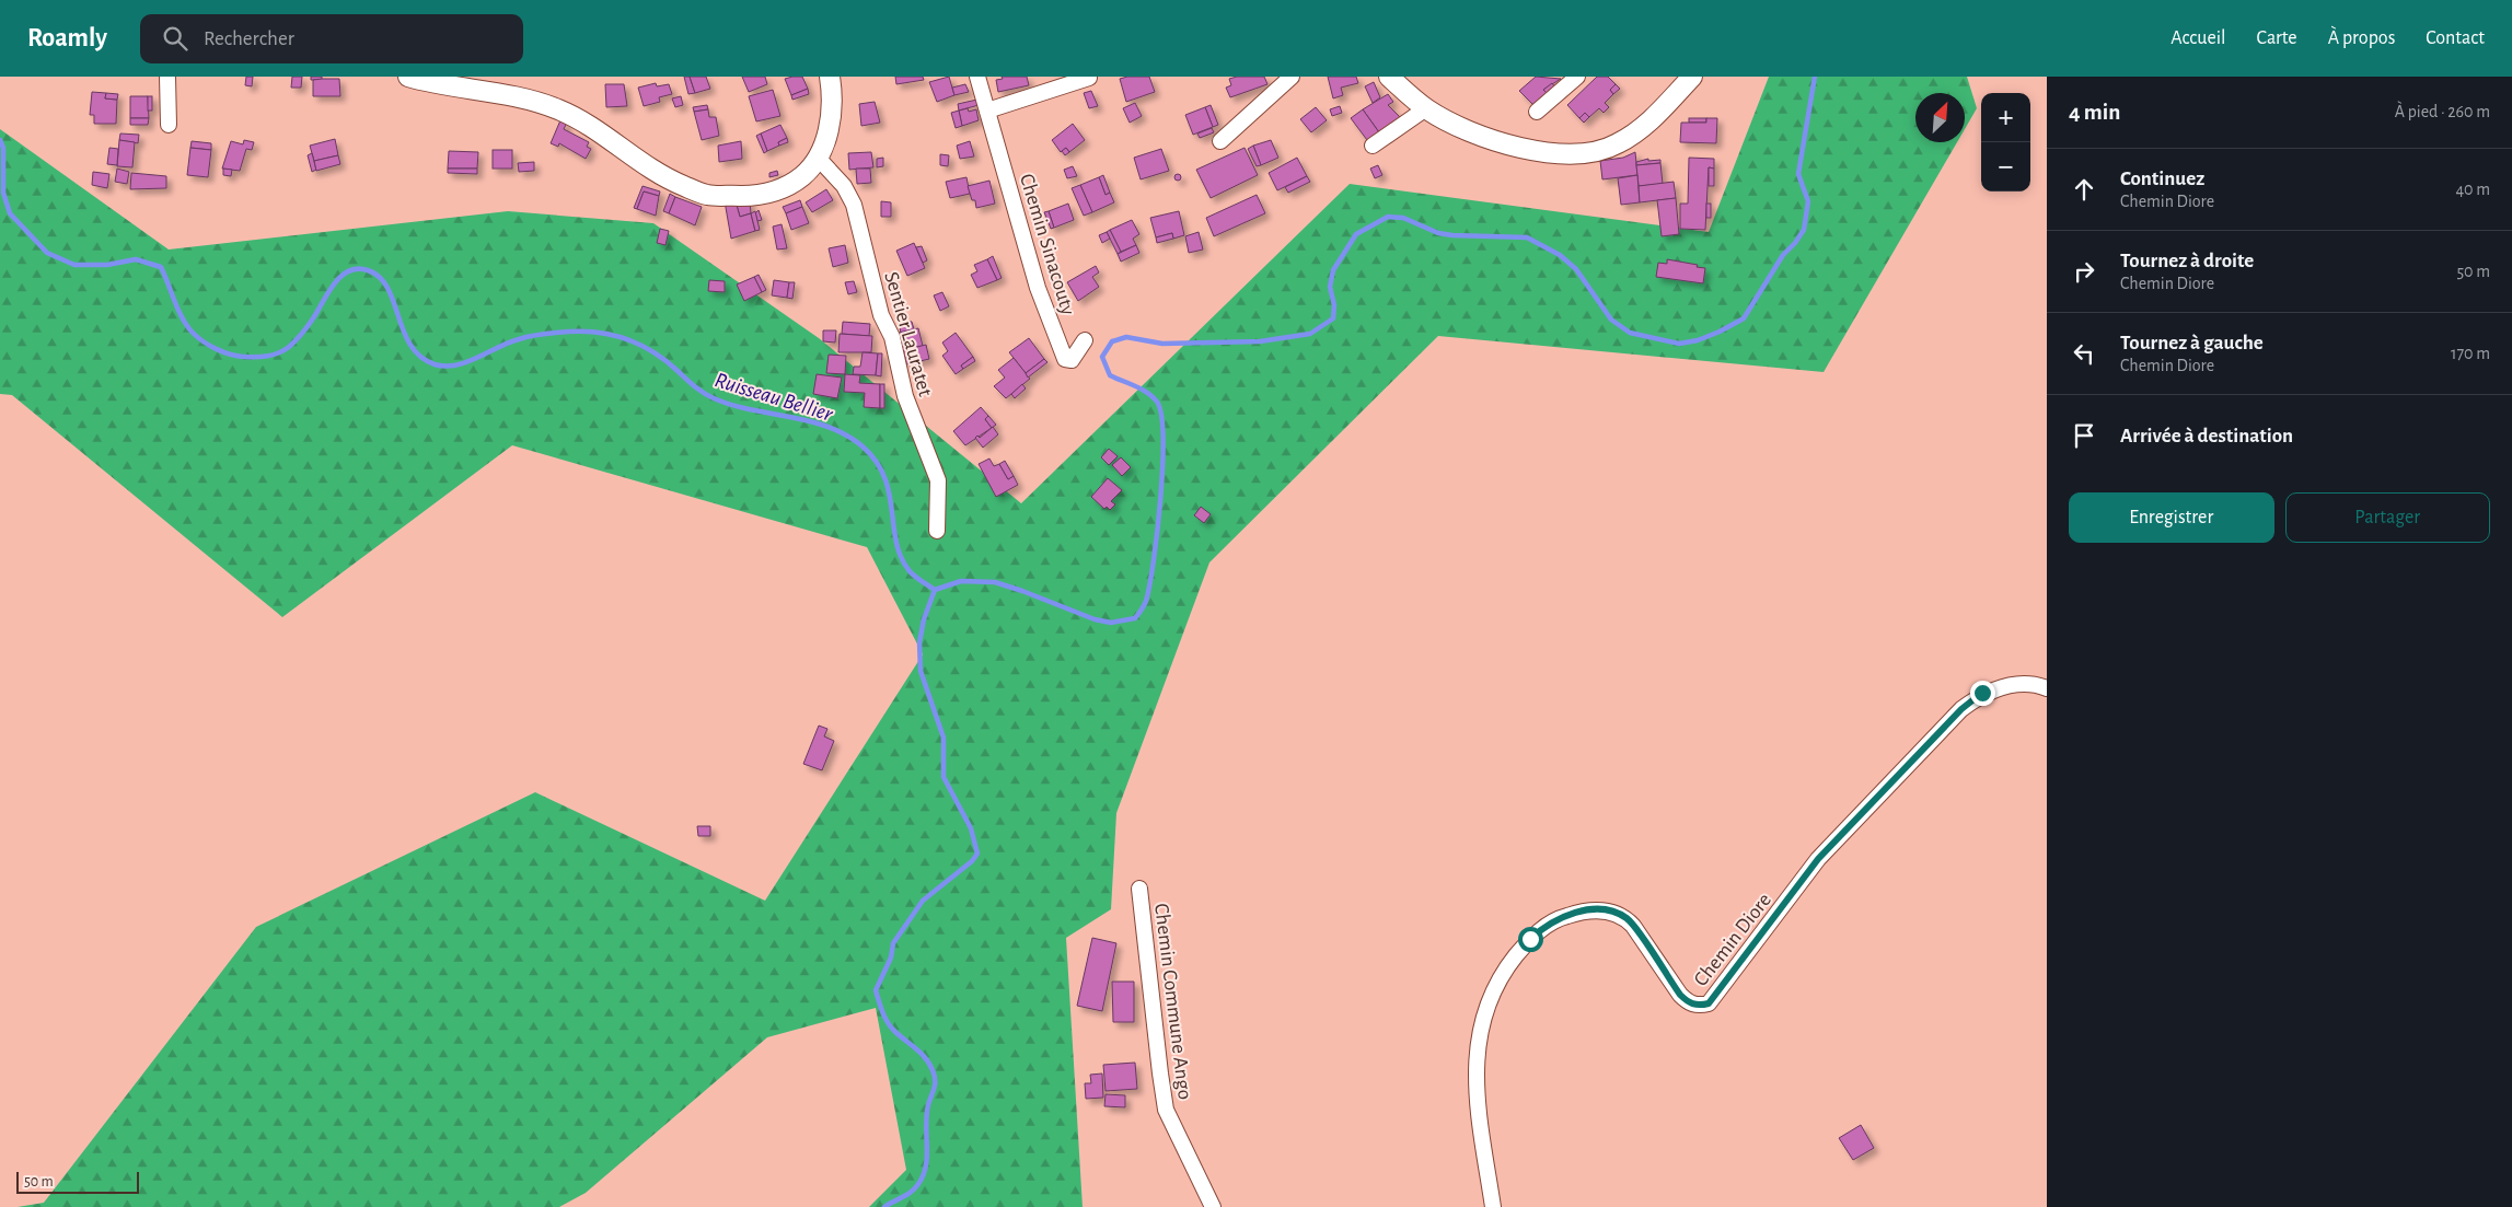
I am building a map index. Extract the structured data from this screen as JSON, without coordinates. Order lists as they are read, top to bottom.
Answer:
{
  "streets": {
    "street": [
      "Chemin Sinacouty",
      "Sentier Lauratet",
      "Chemin Diore",
      "Chemin Commune Ango"
    ]
  },
  "water": ["Ruisseau Bellier"],
  "scale_bar": "50 m",
  "north": "top right",
  "page": {
    "header": "Roamly",
    "search": "Rechercher",
    "nav": [
      "Accueil",
      "Carte",
      "À propos",
      "Contact"
    ],
    "heading": ["4 min", "À pied · 260 m"],
    "map_buttons": ["+", "−"],
    "list": [
      ["Continuez", "Chemin Diore", "40 m"],
      ["Tournez à droite", "Chemin Diore", "50 m"],
      ["Tournez à gauche", "Chemin Diore", "170 m"],
      "Arrivée à destination"
    ],
    "buttons": ["Enregistrer", "Partager"],
    "scale": "50 m"
  }
}
